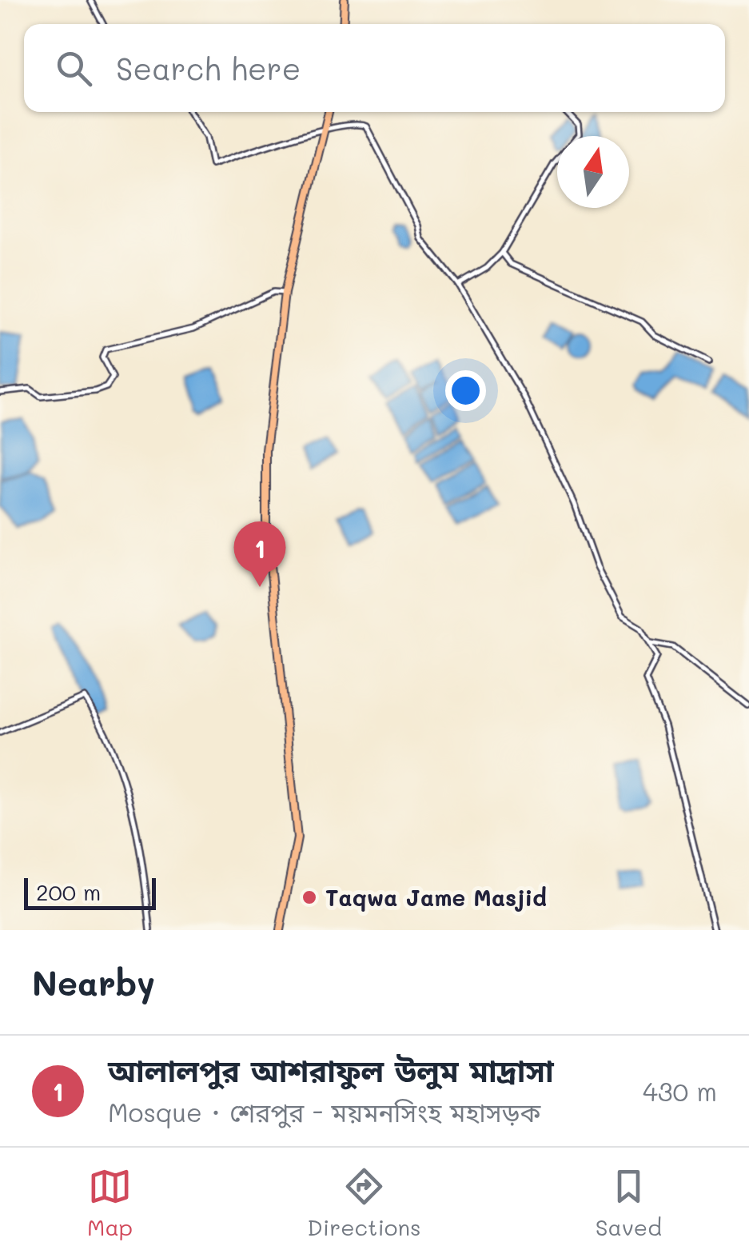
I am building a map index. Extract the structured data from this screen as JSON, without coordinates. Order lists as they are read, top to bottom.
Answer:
{
  "places": ["Taqwa Jame Masjid"],
  "scale_bar": "200 m",
  "north": "top",
  "page": {
    "search": "Search here",
    "pins": "1",
    "scale": "200 m",
    "heading": "Nearby",
    "list": [
      {
        "mark": "1",
        "name": "আলালপুর আশরাফুল উলুম মাদ্রাসা",
        "note": "Mosque · শেরপুর - ময়মনসিংহ মহাসড়ক",
        "value": "430 m"
      }
    ],
    "nav": ["Map", "Directions", "Saved"]
  }
}
